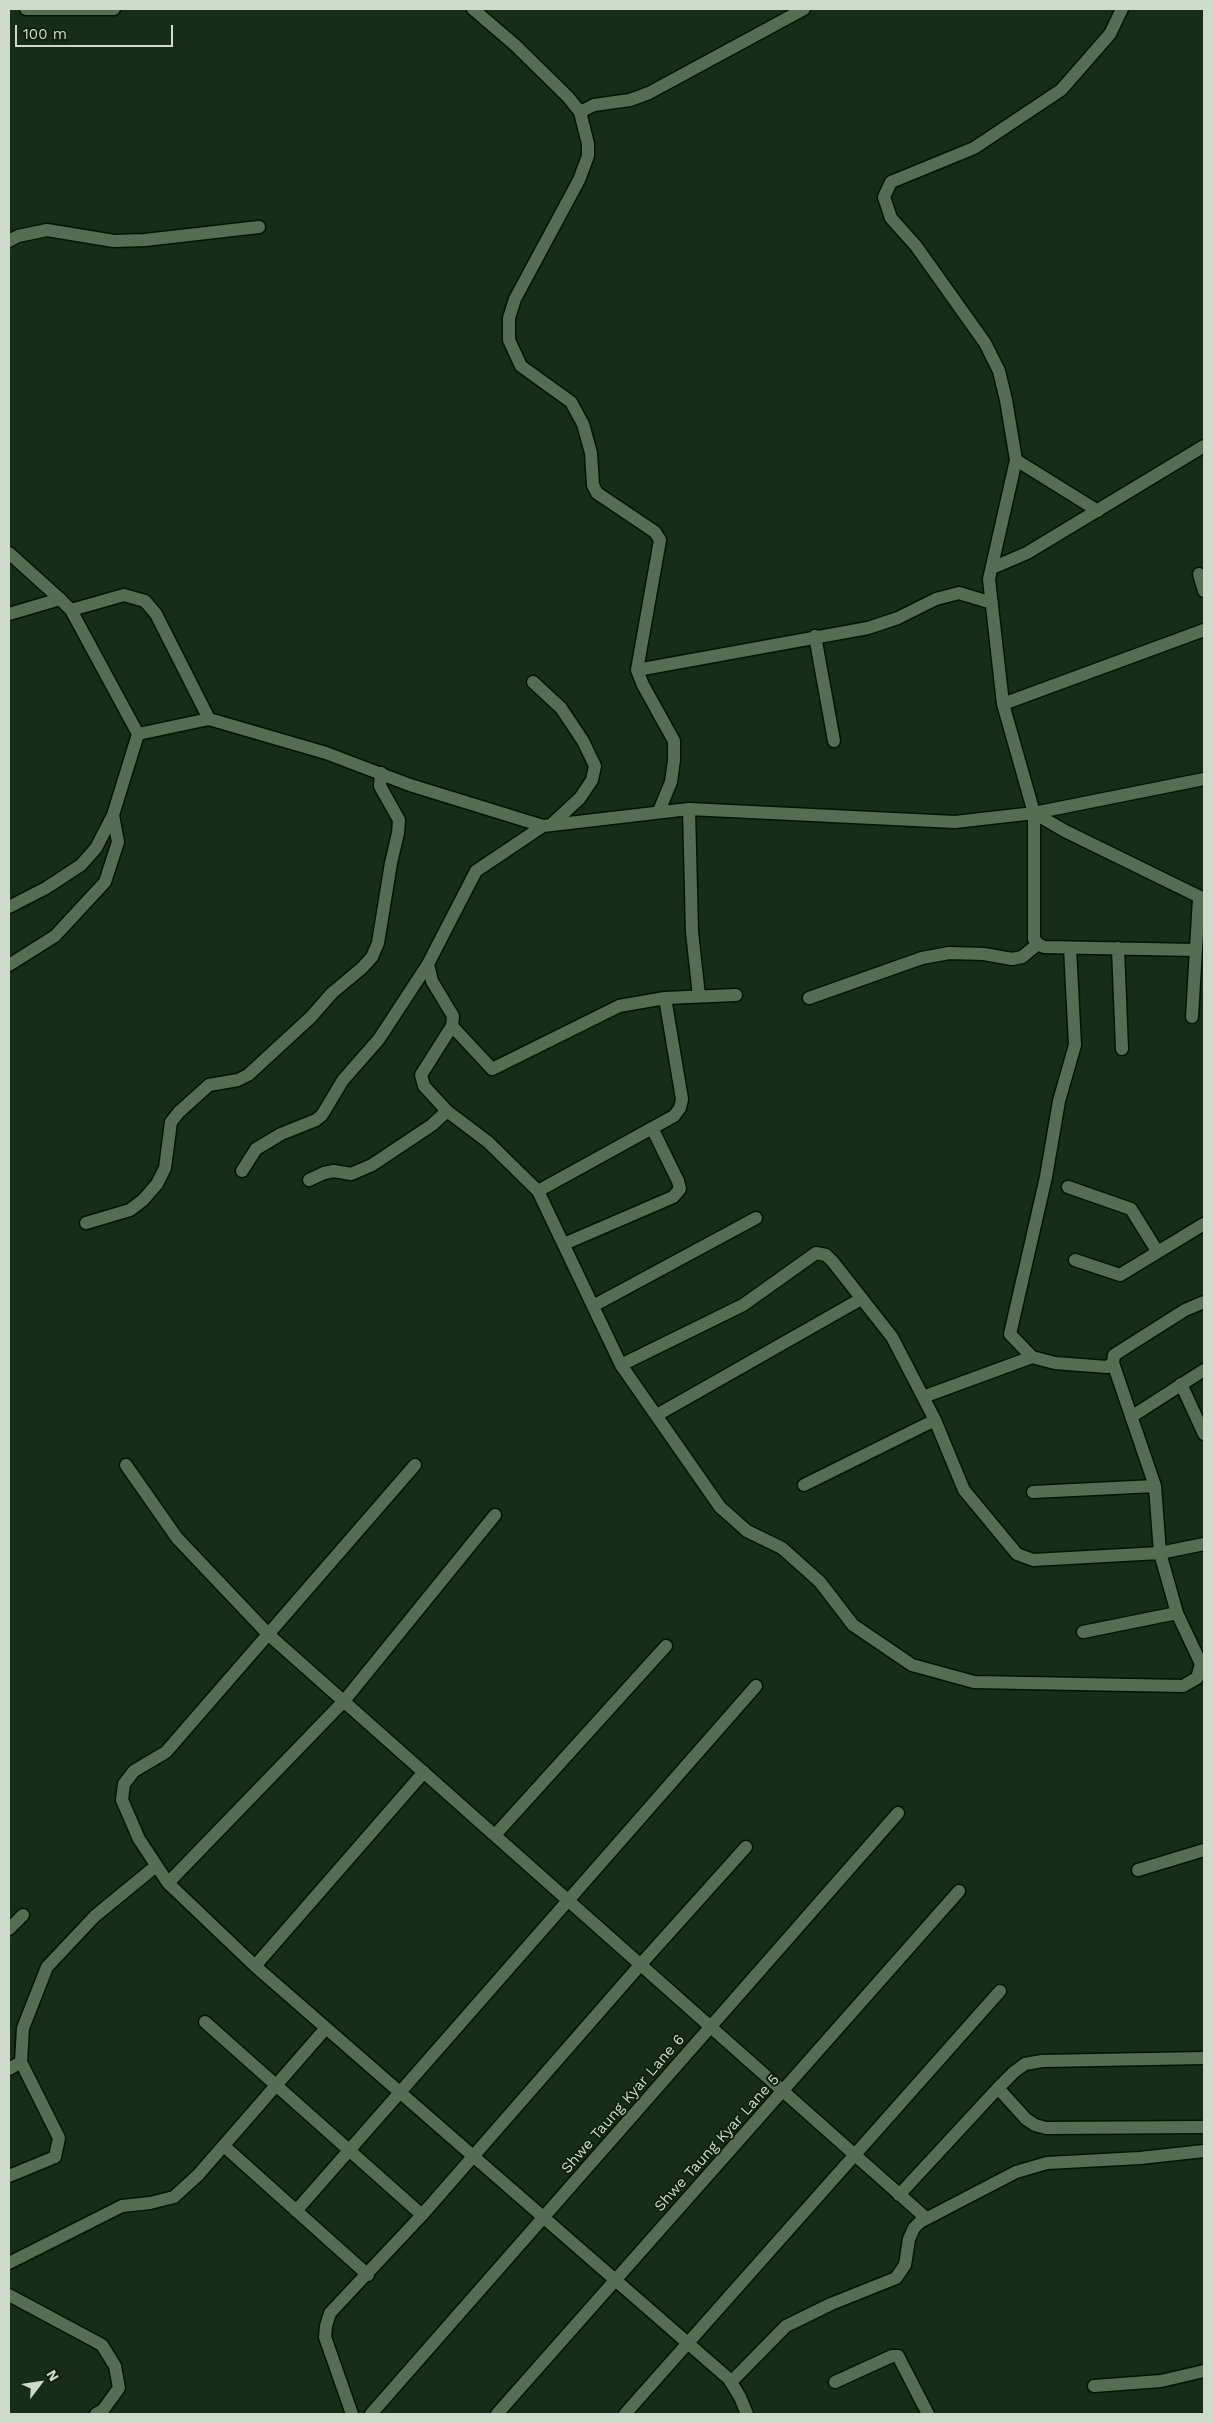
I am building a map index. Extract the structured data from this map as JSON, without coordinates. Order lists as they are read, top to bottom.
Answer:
{
  "streets": {
    "street": ["Shwe Taung Kyar Lane 6", "Shwe Taung Kyar Lane 5"]
  },
  "scale_bar": "100 m",
  "north": "top right"
}
